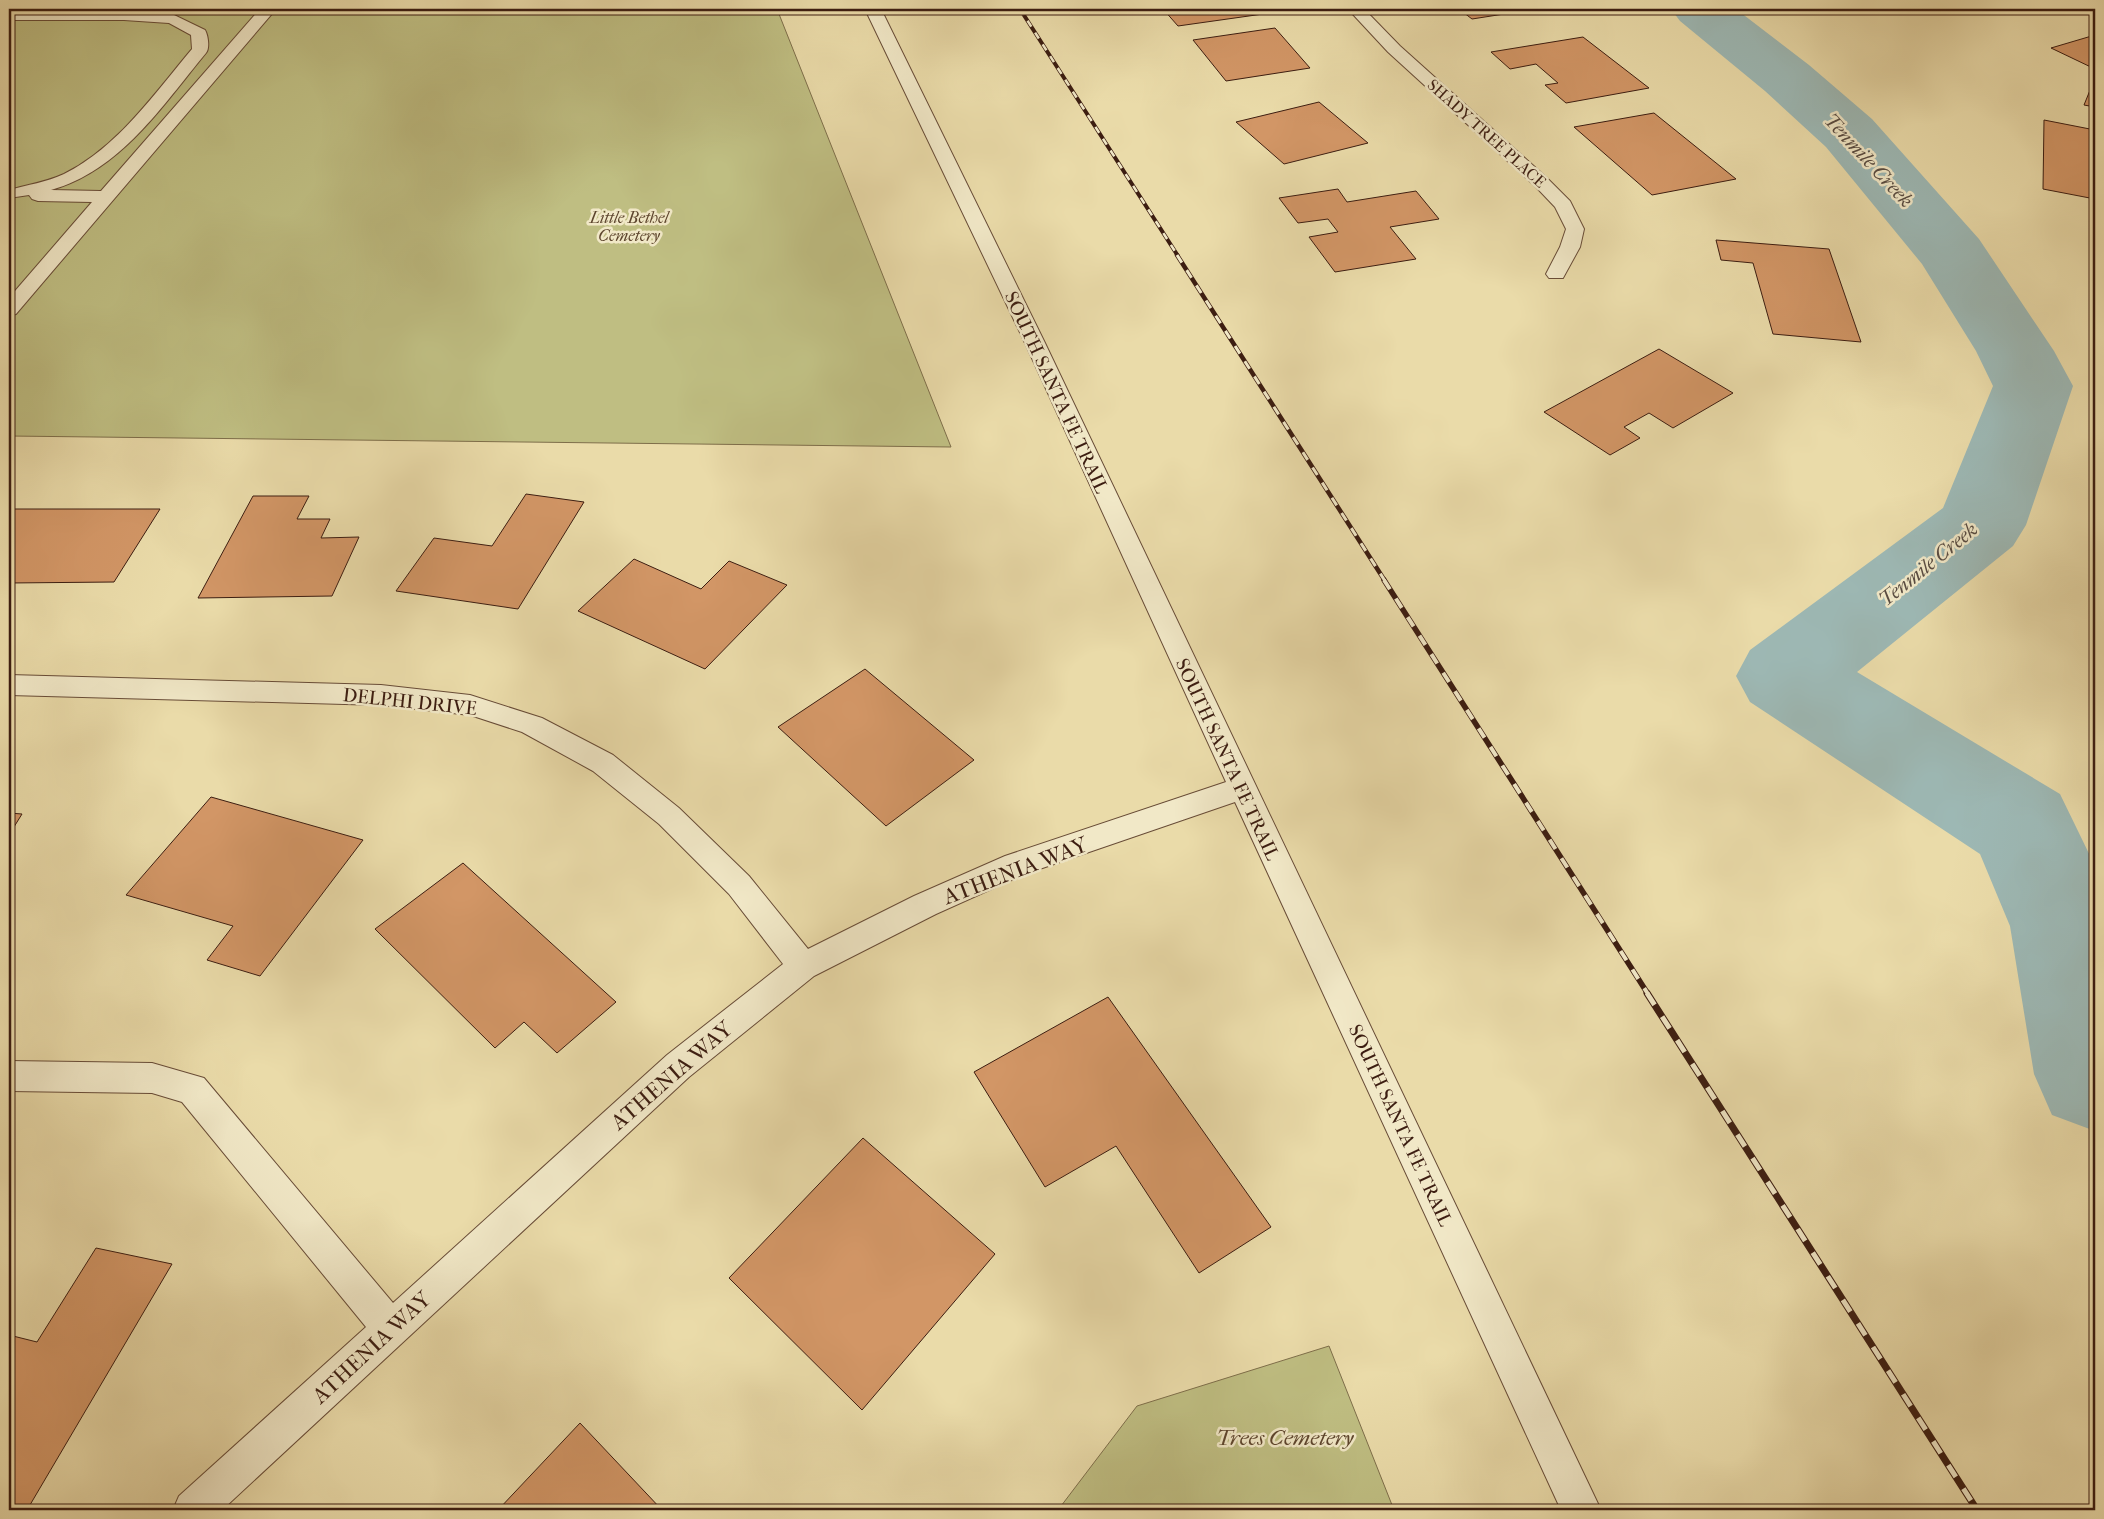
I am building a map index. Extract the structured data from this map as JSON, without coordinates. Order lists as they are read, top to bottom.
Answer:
{
  "streets": {
    "street": [
      "SHADY TREE PLACE",
      "SOUTH SANTA FE TRAIL",
      "DELPHI DRIVE",
      "ATHENIA WAY"
    ]
  },
  "crossings": [
    ["SOUTH SANTA FE TRAIL", "ATHENIA WAY"],
    ["DELPHI DRIVE", "ATHENIA WAY"]
  ],
  "water": ["Tenmile Creek"],
  "parks": ["Little Bethel Cemetery", "Trees Cemetery"]
}
